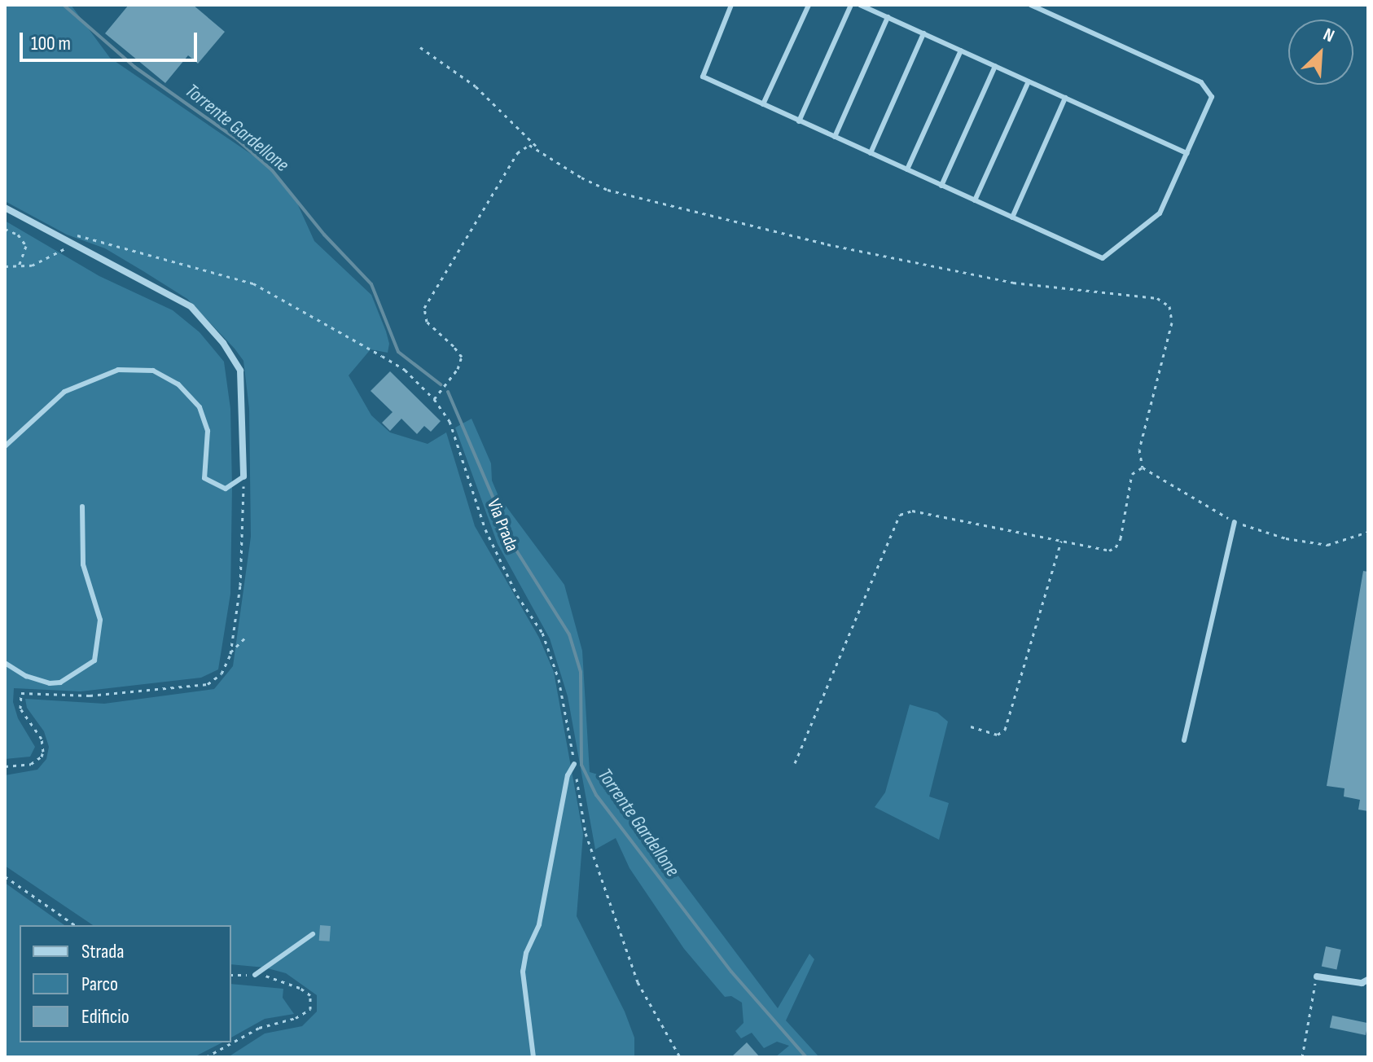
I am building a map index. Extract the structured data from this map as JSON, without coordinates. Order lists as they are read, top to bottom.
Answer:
{
  "streets": {
    "path": ["Via Prada"]
  },
  "water": ["Torrente Gardellone"],
  "legend": ["Strada", "Parco", "Edificio"],
  "scale_bar": "100 m",
  "north": "top right"
}
